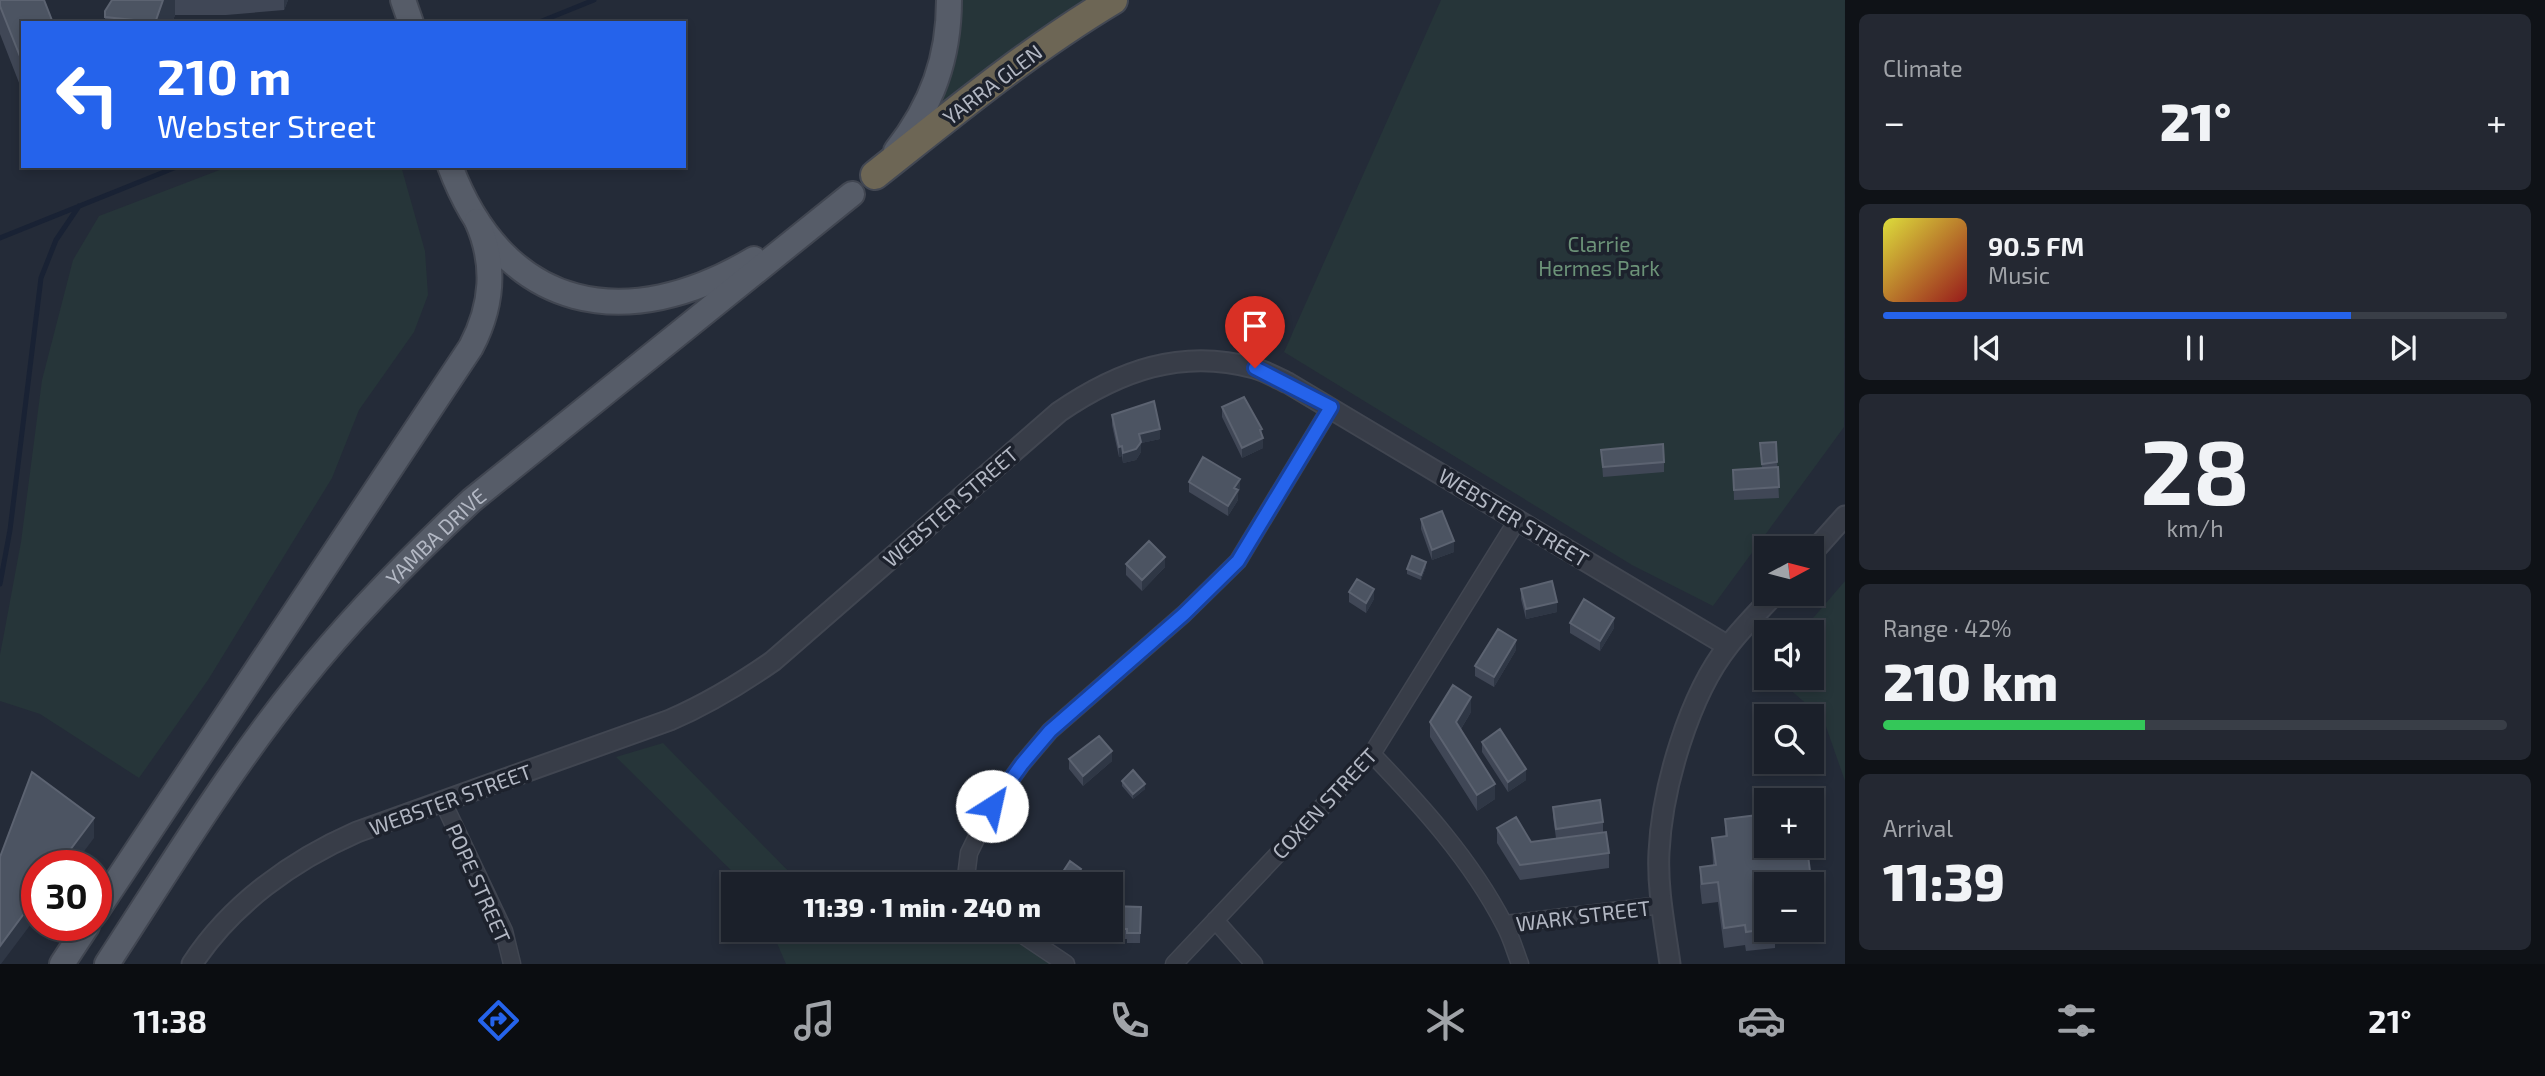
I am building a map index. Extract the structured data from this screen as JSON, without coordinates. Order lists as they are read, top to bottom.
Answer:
{
  "streets": {
    "highway": ["YARRA GLEN"],
    "main road": ["YAMBA DRIVE"],
    "street": [
      "WEBSTER STREET",
      "COXEN STREET",
      "POPE STREET",
      "WARK STREET"
    ]
  },
  "crossings": [
    ["WEBSTER STREET", "COXEN STREET"],
    ["WEBSTER STREET", "POPE STREET"]
  ],
  "parks": ["Clarrie Hermes Park"],
  "north": "right",
  "page": {
    "tile": [
      "Climate",
      ["28", "km/h"],
      ["Range · 42%", "210 km"],
      ["Arrival", "11:39"]
    ],
    "turn": ["210 m", "Webster Street"],
    "heat": ["−", "21°", "+"],
    "song": ["90.5 FM", "Music"],
    "map_buttons": ["+", "−"],
    "limit": "30",
    "trip": "11:39 · 1 min · 240 m",
    "tabs": ["11:38", "21°"]
  }
}
